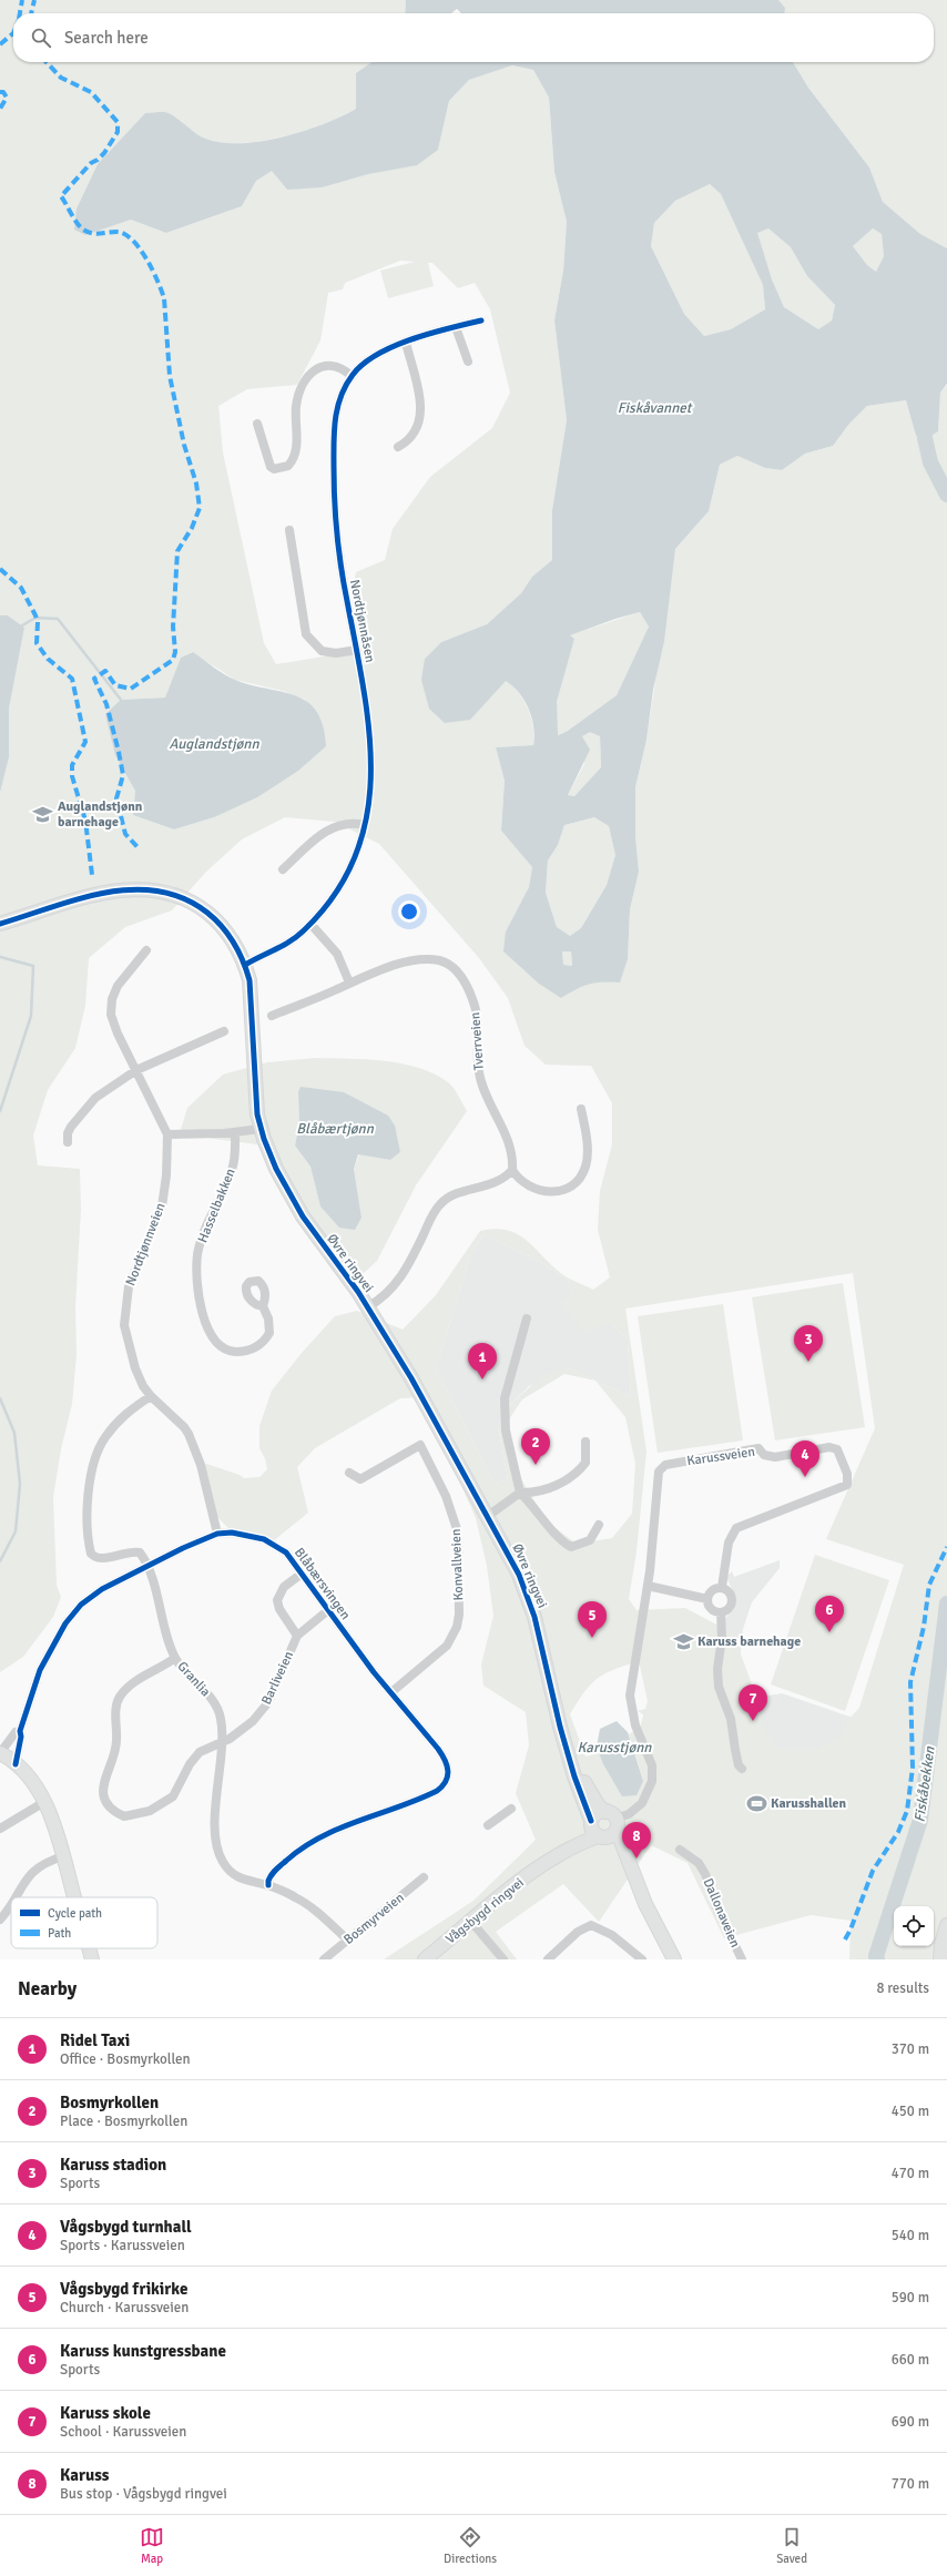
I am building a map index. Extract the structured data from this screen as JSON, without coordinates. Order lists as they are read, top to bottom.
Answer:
{
  "streets": {
    "street": [
      "Nordtjønnåsen",
      "Tverrveien",
      "Hasselbakken",
      "Nordtjønnveien",
      "Øvre ringvei",
      "Karussveien",
      "Konvallveien",
      "Blåbærsvingen",
      "Barliveien",
      "Granlia",
      "Vågsbygd ringvei",
      "Dallonaveien",
      "Bosmyrveien"
    ]
  },
  "crossings": [
    ["Nordtjønnåsen", "Øvre ringvei"],
    ["Nordtjønnveien", "Blåbærsvingen"],
    ["Nordtjønnveien", "Granlia"],
    ["Øvre ringvei", "Karussveien"],
    ["Øvre ringvei", "Vågsbygd ringvei"],
    ["Karussveien", "Vågsbygd ringvei"],
    ["Konvallveien", "Blåbærsvingen"],
    ["Blåbærsvingen", "Barliveien"],
    ["Blåbærsvingen", "Granlia"],
    ["Barliveien", "Granlia"],
    ["Granlia", "Bosmyrveien"]
  ],
  "water": [
    "Fiskåvannet",
    "Auglandstjønn",
    "Blåbærtjønn",
    "Karusstjønn",
    "Fiskåbekken"
  ],
  "places": {
    "school or university": ["Auglandstjønn barnehage", "Karuss barnehage"],
    "sports": ["Karusshallen"]
  },
  "legend": ["Cycle path", "Path"],
  "page": {
    "search": "Search here",
    "pins": [
      "3",
      "1",
      "2",
      "4",
      "6",
      "5",
      "7",
      "8"
    ],
    "heading": ["Nearby", "8 results"],
    "list": [
      {
        "mark": "1",
        "name": "Ridel Taxi",
        "note": "Office · Bosmyrkollen",
        "value": "370 m"
      },
      {
        "mark": "2",
        "name": "Bosmyrkollen",
        "note": "Place · Bosmyrkollen",
        "value": "450 m"
      },
      {
        "mark": "3",
        "name": "Karuss stadion",
        "note": "Sports",
        "value": "470 m"
      },
      {
        "mark": "4",
        "name": "Vågsbygd turnhall",
        "note": "Sports · Karussveien",
        "value": "540 m"
      },
      {
        "mark": "5",
        "name": "Vågsbygd frikirke",
        "note": "Church · Karussveien",
        "value": "590 m"
      },
      {
        "mark": "6",
        "name": "Karuss kunstgressbane",
        "note": "Sports",
        "value": "660 m"
      },
      {
        "mark": "7",
        "name": "Karuss skole",
        "note": "School · Karussveien",
        "value": "690 m"
      },
      {
        "mark": "8",
        "name": "Karuss",
        "note": "Bus stop · Vågsbygd ringvei",
        "value": "770 m"
      }
    ],
    "nav": ["Map", "Directions", "Saved"]
  }
}
